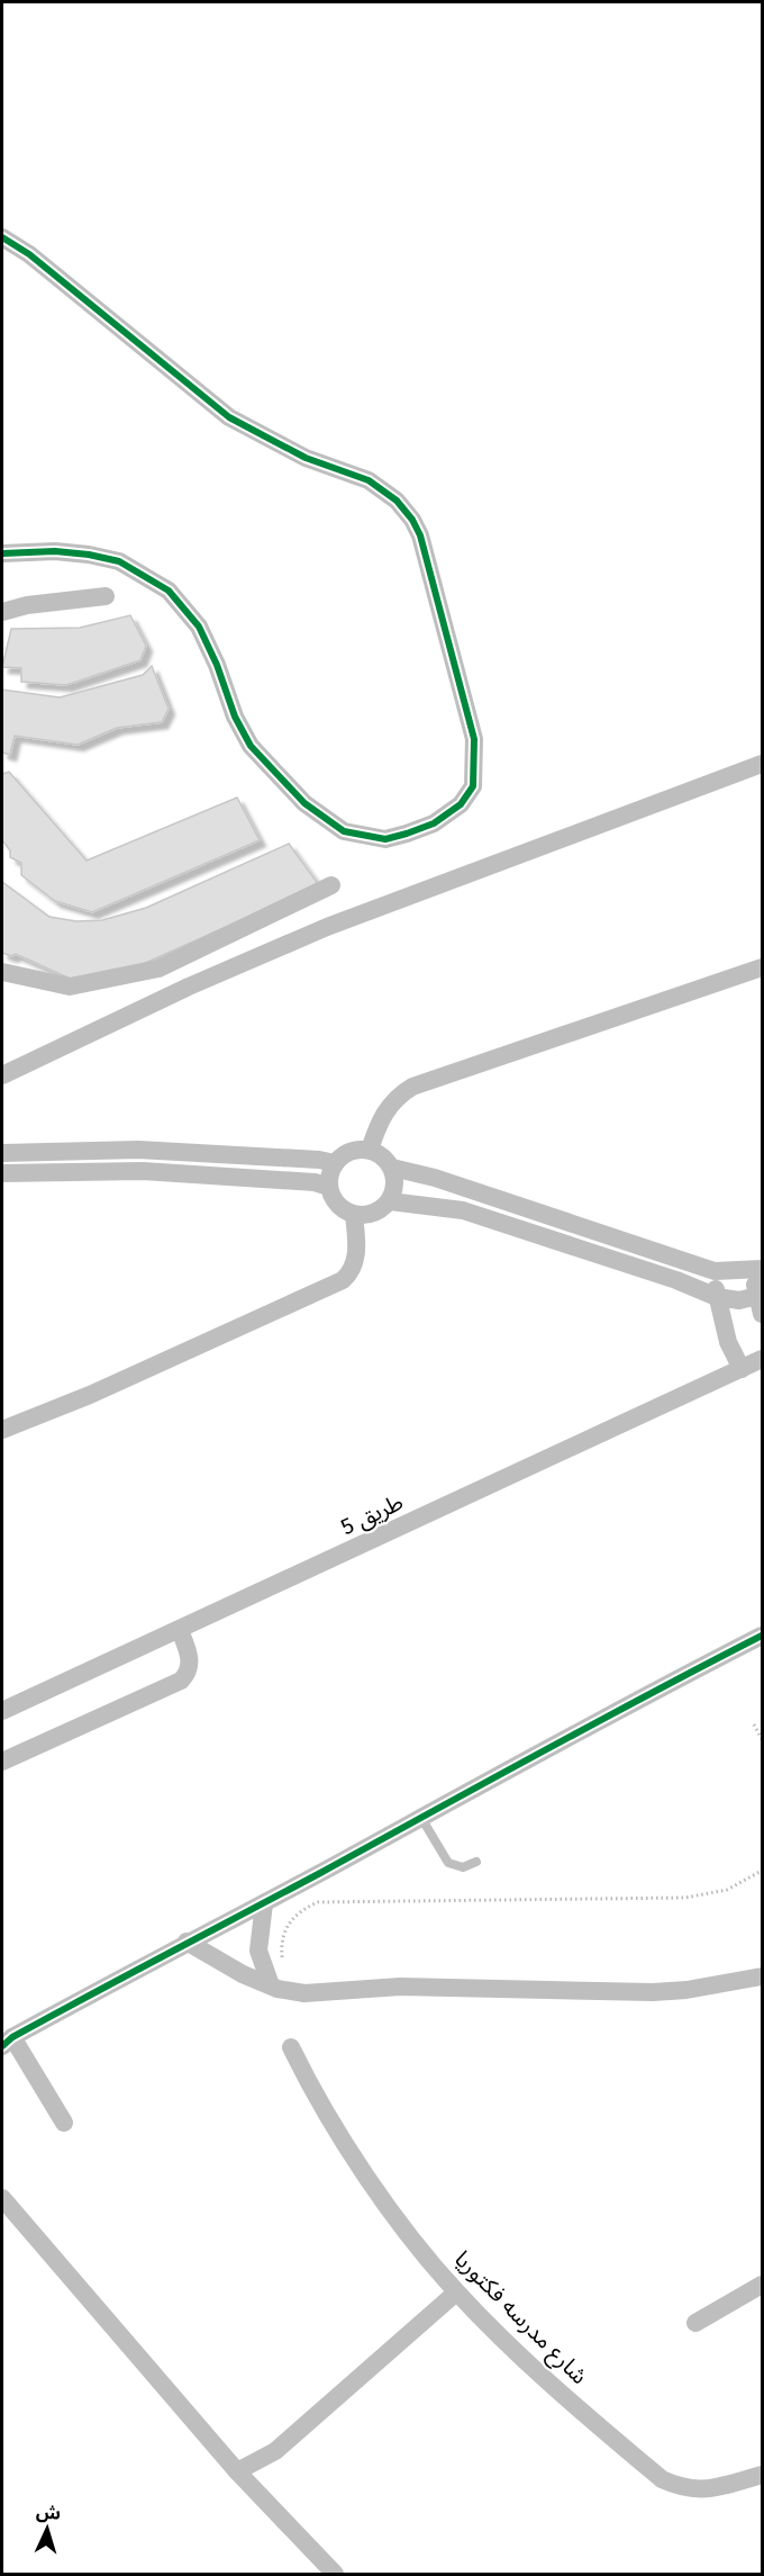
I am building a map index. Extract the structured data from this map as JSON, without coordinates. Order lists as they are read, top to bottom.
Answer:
{
  "streets": {
    "street": ["طريق 5", "شارع مدرسه فكتوريا"]
  },
  "north": "top"
}
